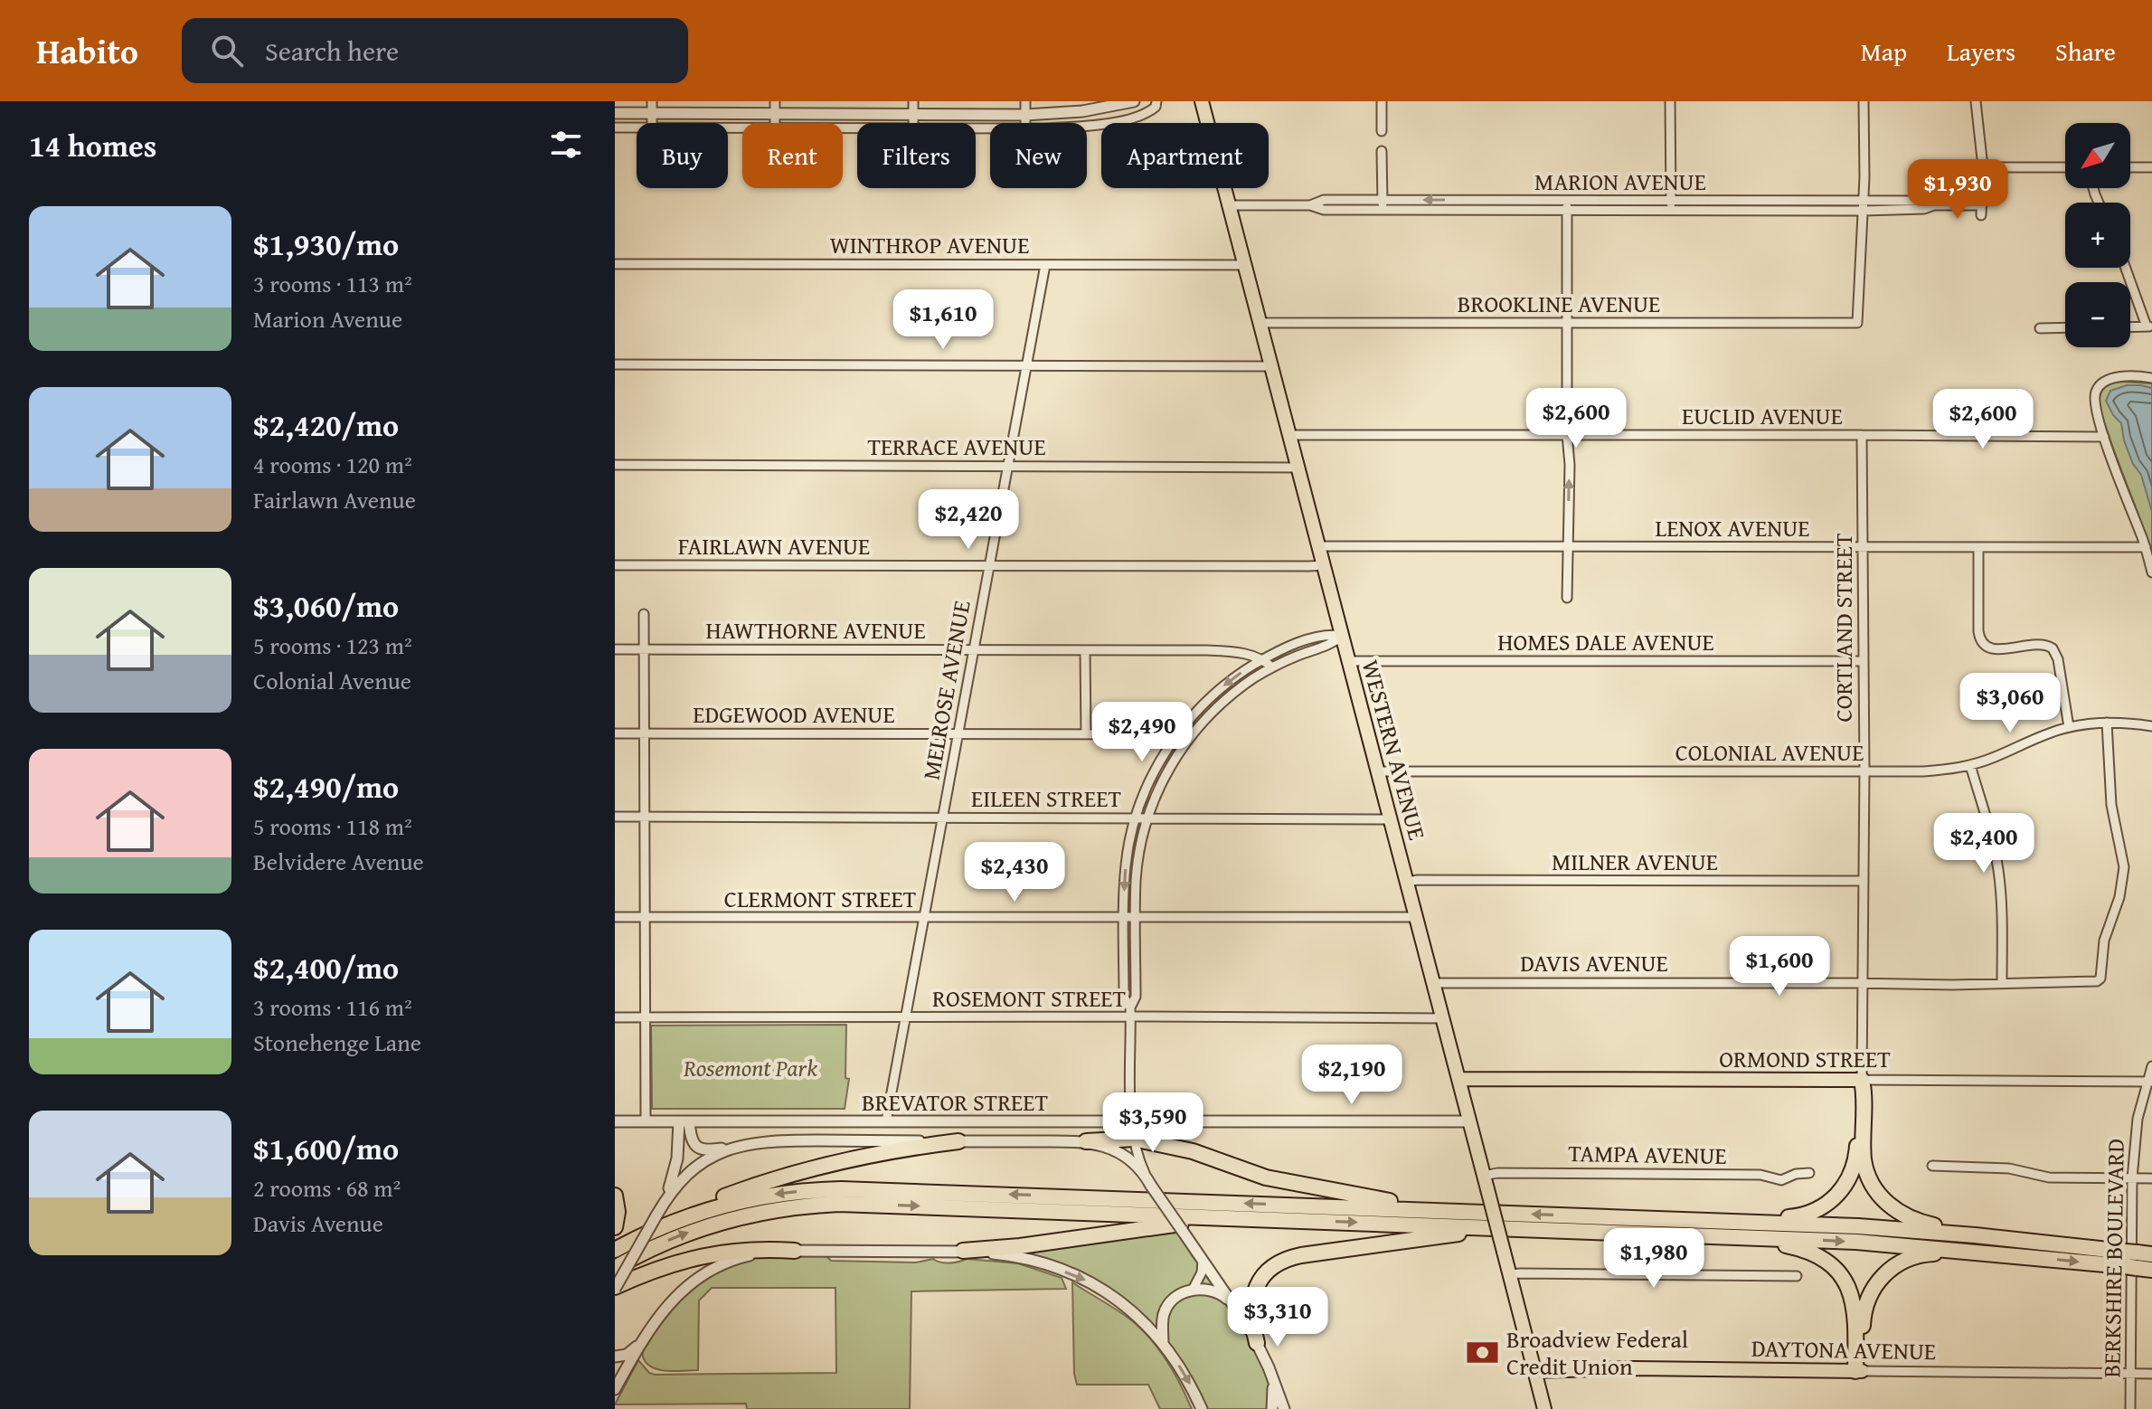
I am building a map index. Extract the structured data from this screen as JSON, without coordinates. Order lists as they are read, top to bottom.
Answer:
{
  "streets": {
    "main road": ["WESTERN AVENUE", "ORMOND STREET", "DAYTONA AVENUE"],
    "street": [
      "MARION AVENUE",
      "WINTHROP AVENUE",
      "BROOKLINE AVENUE",
      "EUCLID AVENUE",
      "TERRACE AVENUE",
      "LENOX AVENUE",
      "FAIRLAWN AVENUE",
      "CORTLAND STREET",
      "HAWTHORNE AVENUE",
      "HOMES DALE AVENUE",
      "MELROSE AVENUE",
      "EDGEWOOD AVENUE",
      "COLONIAL AVENUE",
      "EILEEN STREET",
      "MILNER AVENUE",
      "CLERMONT STREET",
      "DAVIS AVENUE",
      "ROSEMONT STREET",
      "BREVATOR STREET",
      "TAMPA AVENUE",
      "BERKSHIRE BOULEVARD"
    ]
  },
  "crossings": [
    ["MARION AVENUE", "BROOKLINE AVENUE"],
    ["MARION AVENUE", "WESTERN AVENUE"],
    ["WINTHROP AVENUE", "MELROSE AVENUE"],
    ["WINTHROP AVENUE", "WESTERN AVENUE"],
    ["BROOKLINE AVENUE", "WESTERN AVENUE"],
    ["EUCLID AVENUE", "CORTLAND STREET"],
    ["EUCLID AVENUE", "WESTERN AVENUE"],
    ["TERRACE AVENUE", "MELROSE AVENUE"],
    ["TERRACE AVENUE", "WESTERN AVENUE"],
    ["LENOX AVENUE", "CORTLAND STREET"],
    ["LENOX AVENUE", "WESTERN AVENUE"],
    ["FAIRLAWN AVENUE", "MELROSE AVENUE"],
    ["FAIRLAWN AVENUE", "WESTERN AVENUE"],
    ["CORTLAND STREET", "HOMES DALE AVENUE"],
    ["CORTLAND STREET", "COLONIAL AVENUE"],
    ["CORTLAND STREET", "MILNER AVENUE"],
    ["CORTLAND STREET", "DAVIS AVENUE"],
    ["CORTLAND STREET", "ORMOND STREET"],
    ["HAWTHORNE AVENUE", "MELROSE AVENUE"],
    ["HOMES DALE AVENUE", "WESTERN AVENUE"],
    ["MELROSE AVENUE", "EDGEWOOD AVENUE"],
    ["MELROSE AVENUE", "EILEEN STREET"],
    ["MELROSE AVENUE", "CLERMONT STREET"],
    ["MELROSE AVENUE", "ROSEMONT STREET"],
    ["MELROSE AVENUE", "BREVATOR STREET"],
    ["WESTERN AVENUE", "COLONIAL AVENUE"],
    ["WESTERN AVENUE", "EILEEN STREET"],
    ["WESTERN AVENUE", "MILNER AVENUE"],
    ["WESTERN AVENUE", "CLERMONT STREET"],
    ["WESTERN AVENUE", "DAVIS AVENUE"],
    ["WESTERN AVENUE", "ROSEMONT STREET"],
    ["WESTERN AVENUE", "ORMOND STREET"],
    ["WESTERN AVENUE", "BREVATOR STREET"],
    ["WESTERN AVENUE", "TAMPA AVENUE"],
    ["WESTERN AVENUE", "DAYTONA AVENUE"],
    ["COLONIAL AVENUE", "DAVIS AVENUE"],
    ["ORMOND STREET", "BERKSHIRE BOULEVARD"],
    ["BERKSHIRE BOULEVARD", "DAYTONA AVENUE"]
  ],
  "parks": ["Rosemont Park"],
  "places": {
    "bank": ["Broadview Federal Credit Union"]
  },
  "north": "bottom left",
  "page": {
    "header": "Habito",
    "search": "Search here",
    "nav": ["Map", "Layers", "Share"],
    "heading": "14 homes",
    "map_buttons": ["+", "−"],
    "chip": [
      "Buy",
      "Rent",
      "Filters",
      "New",
      "Apartment"
    ],
    "price": [
      "$1,930",
      "$1,610",
      "$2,600",
      "$2,600",
      "$2,420",
      "$3,060",
      "$2,490",
      "$2,400",
      "$2,430",
      "$1,600",
      "$2,190",
      "$3,590",
      "$1,980",
      "$3,310"
    ],
    "list": [
      {
        "name": "$1,930/mo",
        "note": "3 rooms · 113 m² · Marion Avenue"
      },
      {
        "name": "$2,420/mo",
        "note": "4 rooms · 120 m² · Fairlawn Avenue"
      },
      {
        "name": "$3,060/mo",
        "note": "5 rooms · 123 m² · Colonial Avenue"
      },
      {
        "name": "$2,490/mo",
        "note": "5 rooms · 118 m² · Belvidere Avenue"
      },
      {
        "name": "$2,400/mo",
        "note": "3 rooms · 116 m² · Stonehenge Lane"
      },
      {
        "name": "$1,600/mo",
        "note": "2 rooms · 68 m² · Davis Avenue"
      }
    ]
  }
}
